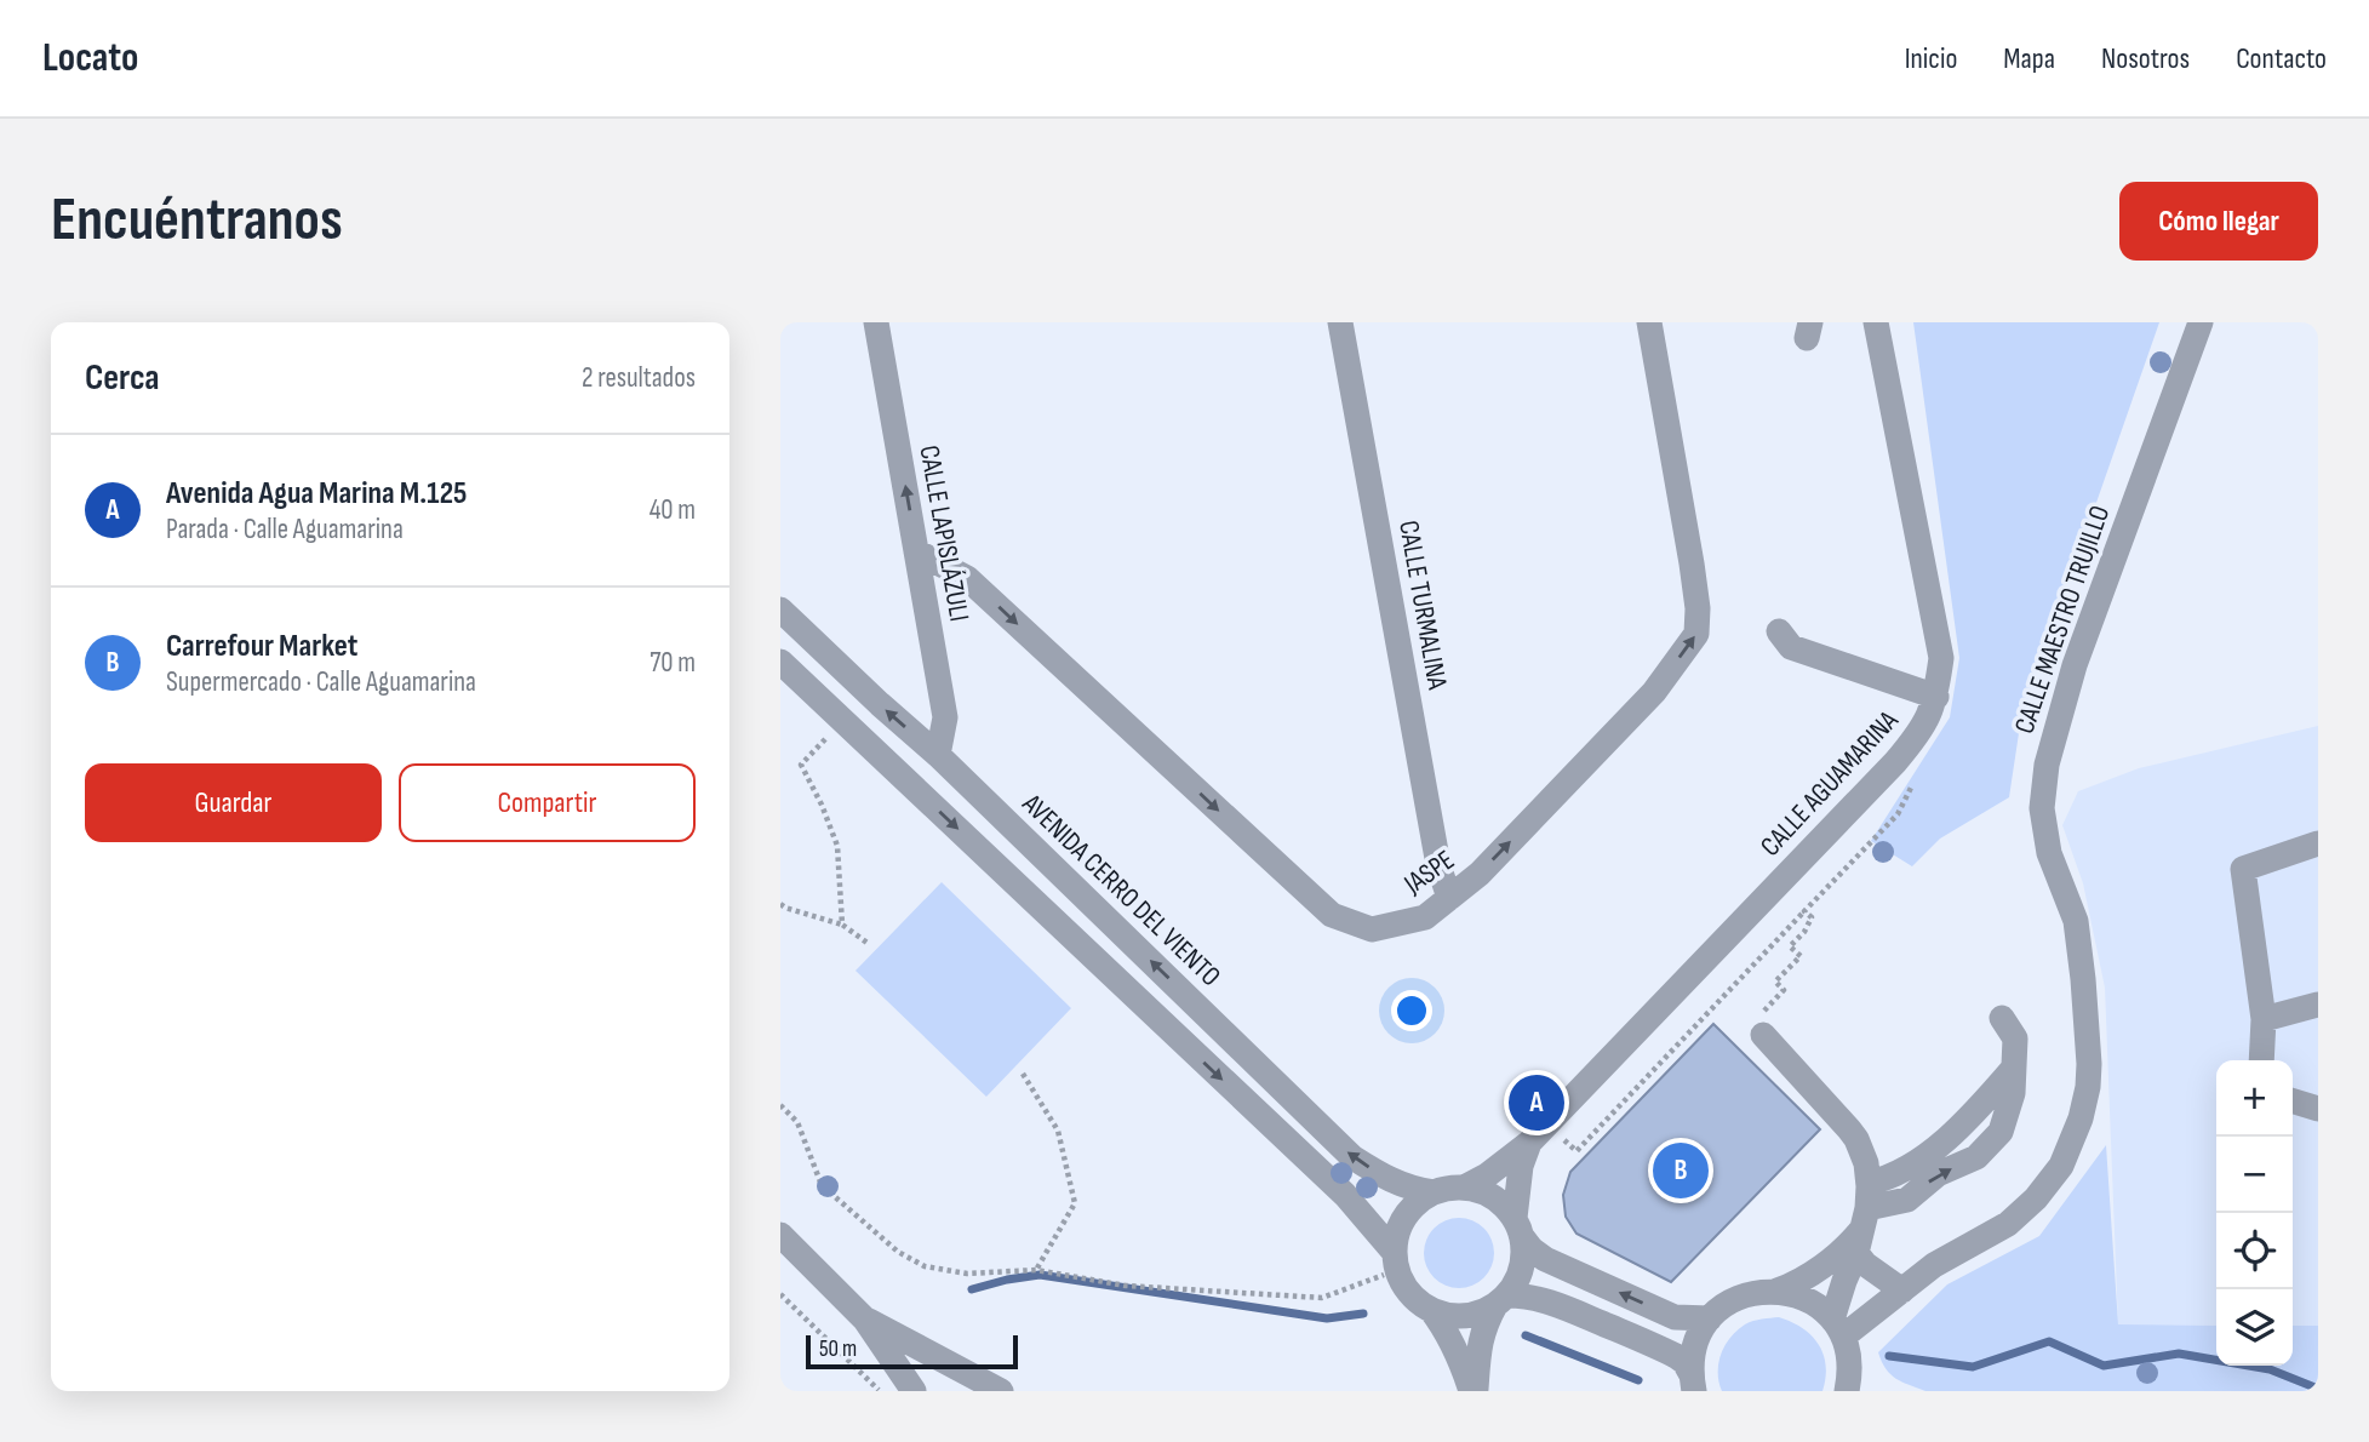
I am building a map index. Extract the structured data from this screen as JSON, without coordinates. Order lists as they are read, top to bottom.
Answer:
{
  "streets": {
    "street": [
      "CALLE LAPISLÁZULI",
      "CALLE TURMALINA",
      "CALLE MAESTRO TRUJILLO",
      "CALLE AGUAMARINA",
      "JASPE",
      "AVENIDA CERRO DEL VIENTO"
    ]
  },
  "crossings": [
    ["CALLE LAPISLÁZULI", "JASPE"],
    ["CALLE LAPISLÁZULI", "AVENIDA CERRO DEL VIENTO"],
    ["CALLE TURMALINA", "JASPE"],
    ["CALLE AGUAMARINA", "AVENIDA CERRO DEL VIENTO"]
  ],
  "one_way": ["CALLE LAPISLÁZULI"],
  "scale_bar": "50 m",
  "page": {
    "header": "Locato",
    "nav": [
      "Inicio",
      "Mapa",
      "Nosotros",
      "Contacto"
    ],
    "buttons": [
      "Cómo llegar",
      ["Guardar", "Compartir"]
    ],
    "title": "Encuéntranos",
    "heading": ["Cerca", "2 resultados"],
    "list": [
      {
        "mark": "A",
        "name": "Avenida Agua Marina M.125",
        "note": "Parada · Calle Aguamarina",
        "value": "40 m"
      },
      {
        "mark": "B",
        "name": "Carrefour Market",
        "note": "Supermercado · Calle Aguamarina",
        "value": "70 m"
      }
    ],
    "map_buttons": ["+", "−"],
    "pins": ["A", "B"],
    "scale": "50 m"
  }
}
